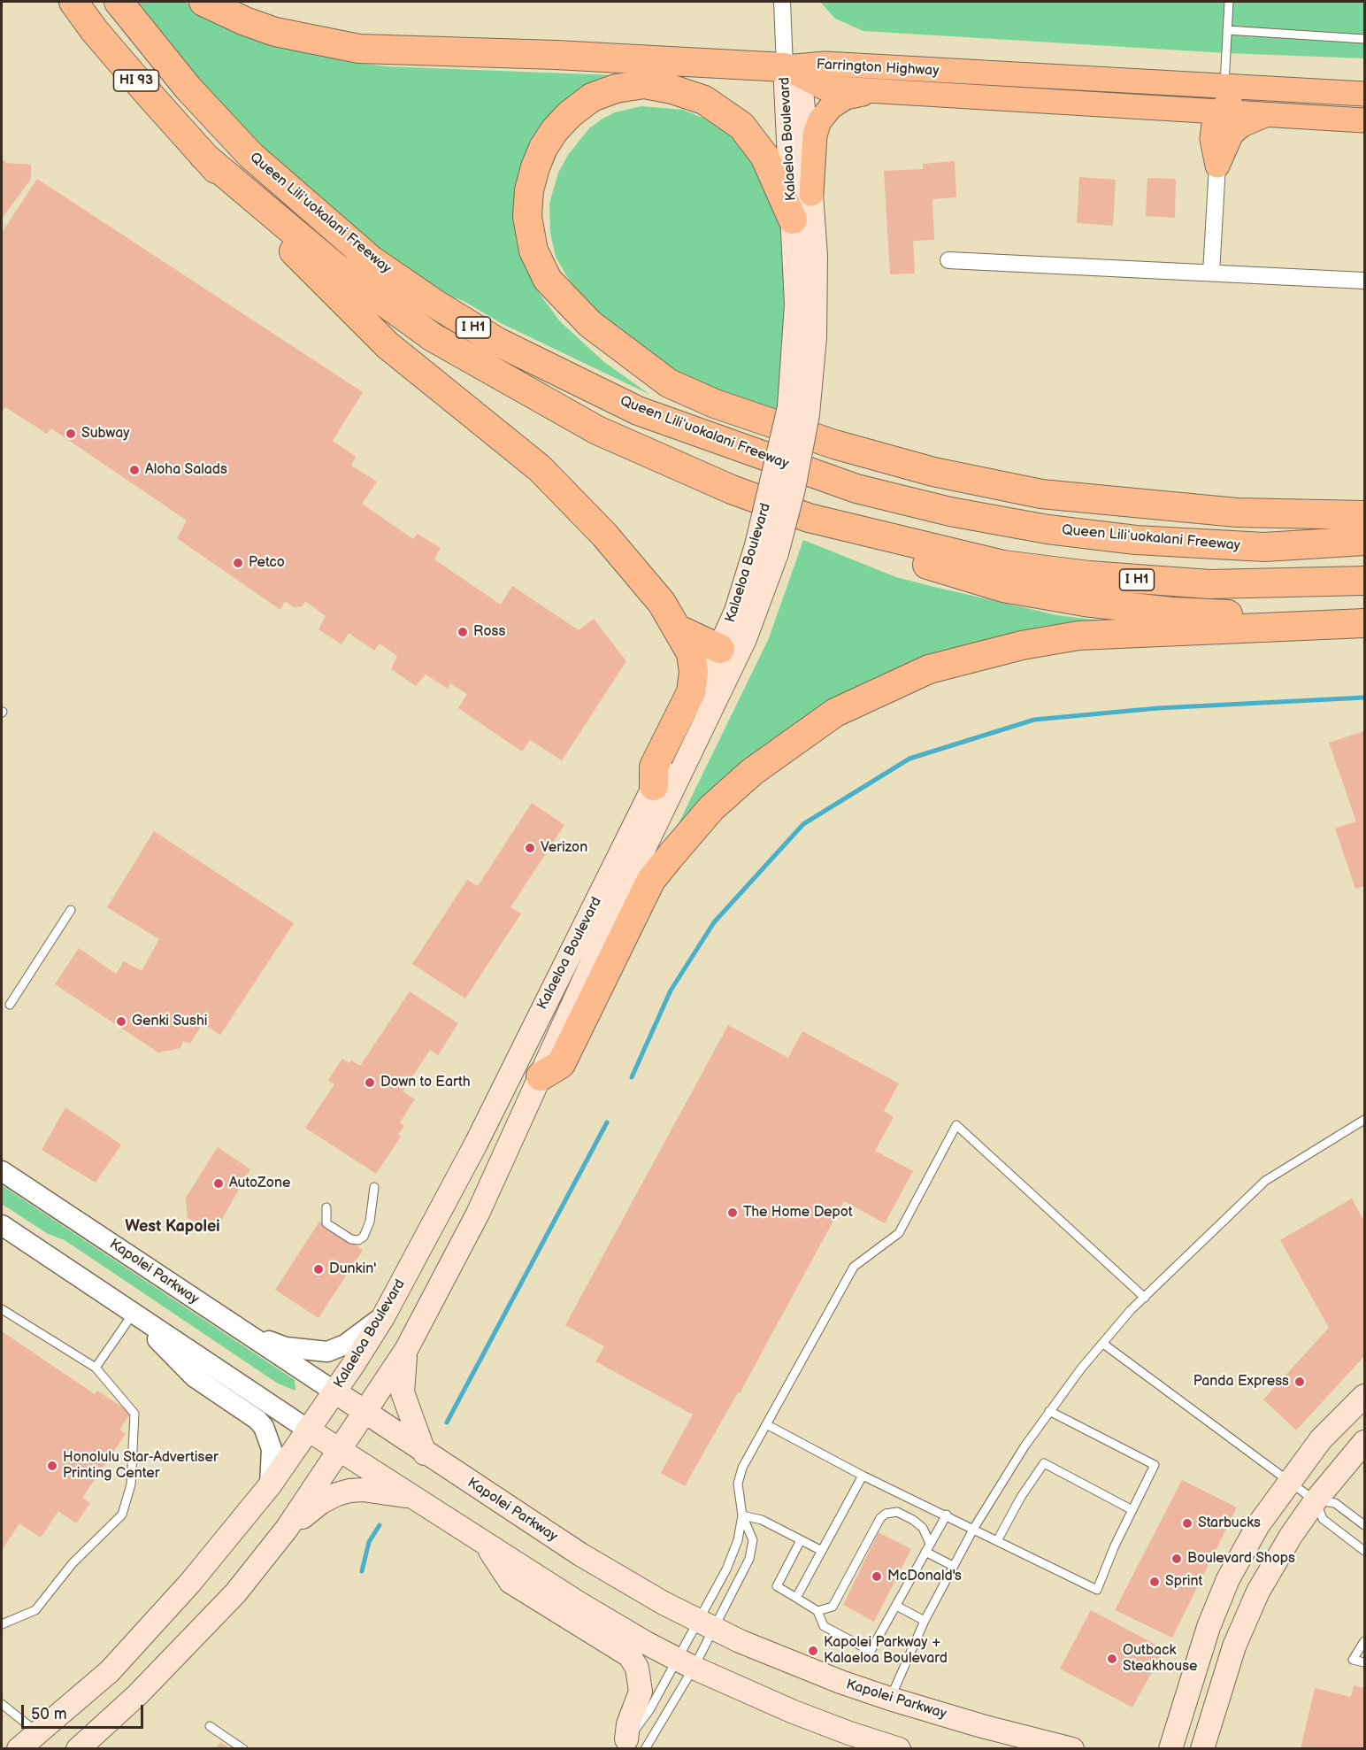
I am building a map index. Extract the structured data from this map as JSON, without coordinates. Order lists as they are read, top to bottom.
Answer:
{
  "streets": {
    "highway": ["HI 93", "Queen Liliʻuokalani Freeway", "I H1"],
    "main road": ["Farrington Highway", "Kalaeloa Boulevard", "Kapolei Parkway"]
  },
  "crossings": [
    ["Farrington Highway", "Kalaeloa Boulevard"],
    ["HI 93", "Queen Liliʻuokalani Freeway"],
    ["Kalaeloa Boulevard", "Kapolei Parkway"]
  ],
  "districts": ["West Kapolei"],
  "places": [
    "Subway",
    "Aloha Salads",
    "Petco",
    "Ross",
    "Verizon",
    "Genki Sushi",
    "Down to Earth",
    "AutoZone",
    "The Home Depot",
    "Dunkin'",
    "Panda Express",
    "Honolulu Star-Advertiser Printing Center",
    "Starbucks",
    "Boulevard Shops",
    "McDonald's",
    "Sprint",
    "Kapolei Parkway + Kalaeloa Boulevard",
    "Outback Steakhouse"
  ],
  "scale_bar": "50 m"
}
